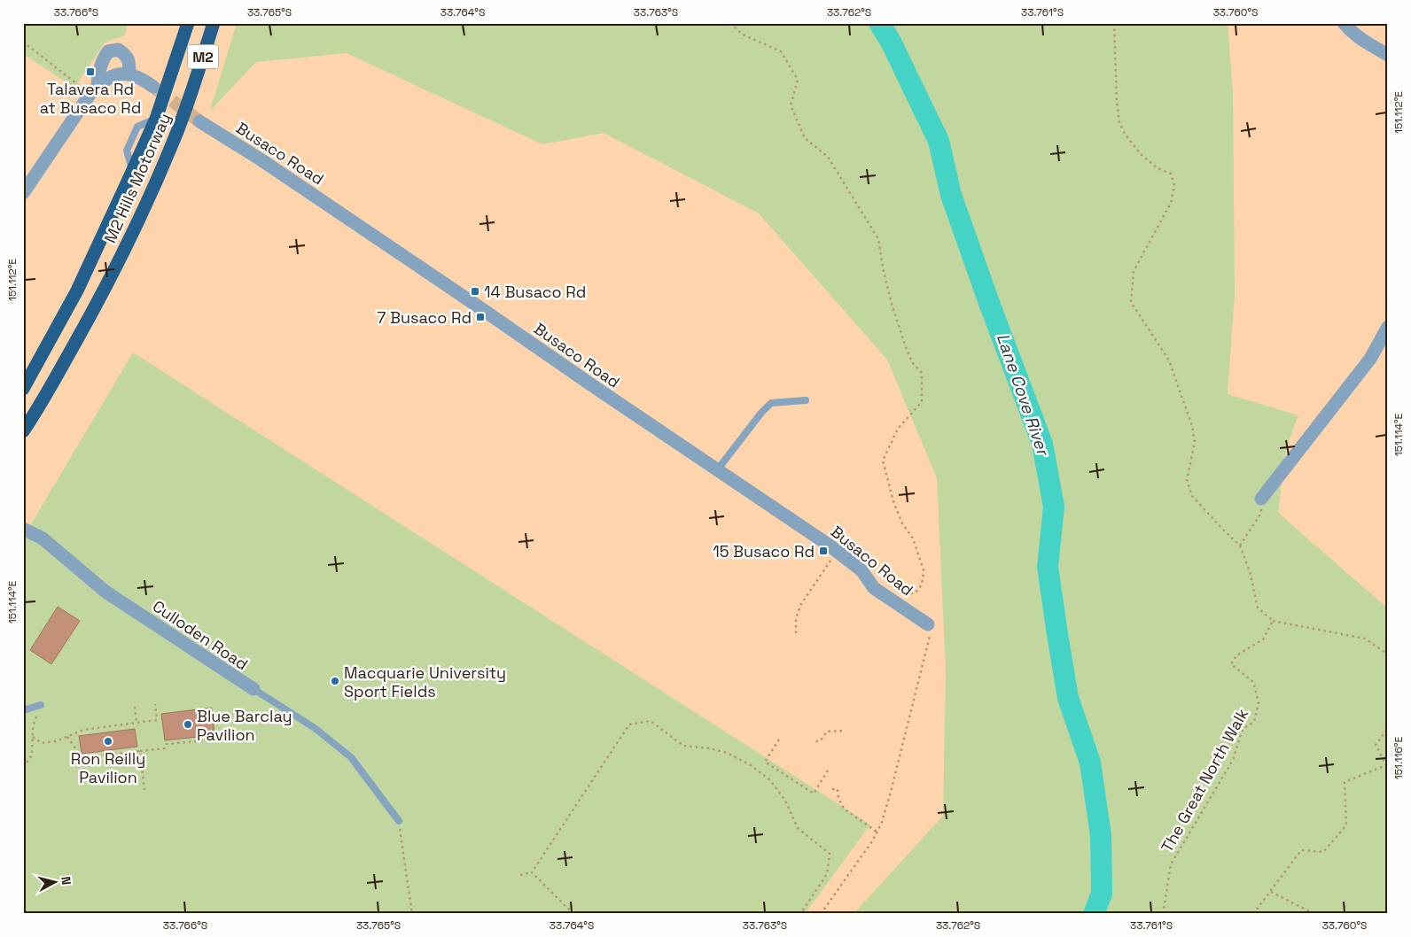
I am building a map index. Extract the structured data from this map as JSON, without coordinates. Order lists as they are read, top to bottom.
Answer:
{
  "streets": {
    "highway": ["M2", "M2 Hills Motorway"],
    "street": ["Busaco Road", "Culloden Road"],
    "path": ["The Great North Walk"]
  },
  "water": ["Lane Cove River"],
  "places": {
    "transit": [
      "Talavera Rd at Busaco Rd",
      "14 Busaco Rd",
      "7 Busaco Rd",
      "15 Busaco Rd"
    ],
    "other": ["Macquarie University Sport Fields", "Blue Barclay Pavilion", "Ron Reilly Pavilion"]
  },
  "north": "right",
  "coordinates": [
    "33.766°S",
    "33.765°S",
    "33.764°S",
    "33.763°S",
    "33.762°S",
    "33.761°S",
    "33.760°S",
    "151.112°E",
    "151.114°E",
    "151.116°E"
  ]
}
